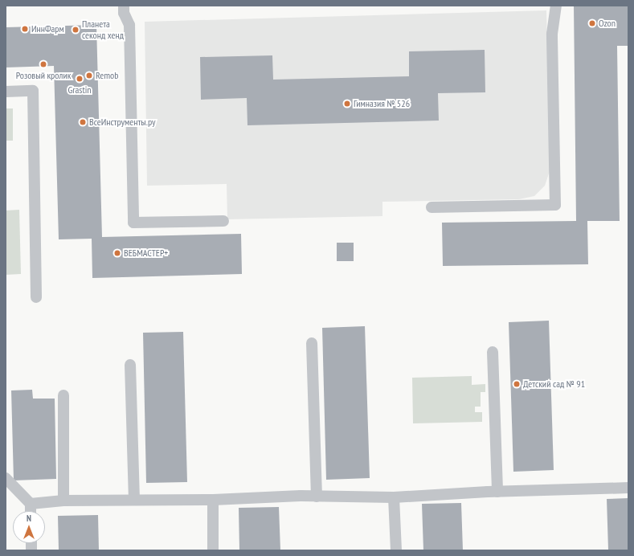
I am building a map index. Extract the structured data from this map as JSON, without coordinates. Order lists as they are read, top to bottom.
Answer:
{
  "places": [
    "Ozon",
    "ИннФарм",
    "Планета секонд хенд",
    "Розовый кролик",
    "Remob",
    "Grastin",
    "Гимназия № 526",
    "ВсеИнструменты.ру",
    "ВЕБМАСТЕР+",
    "Детский сад № 91"
  ],
  "north": "top"
}
